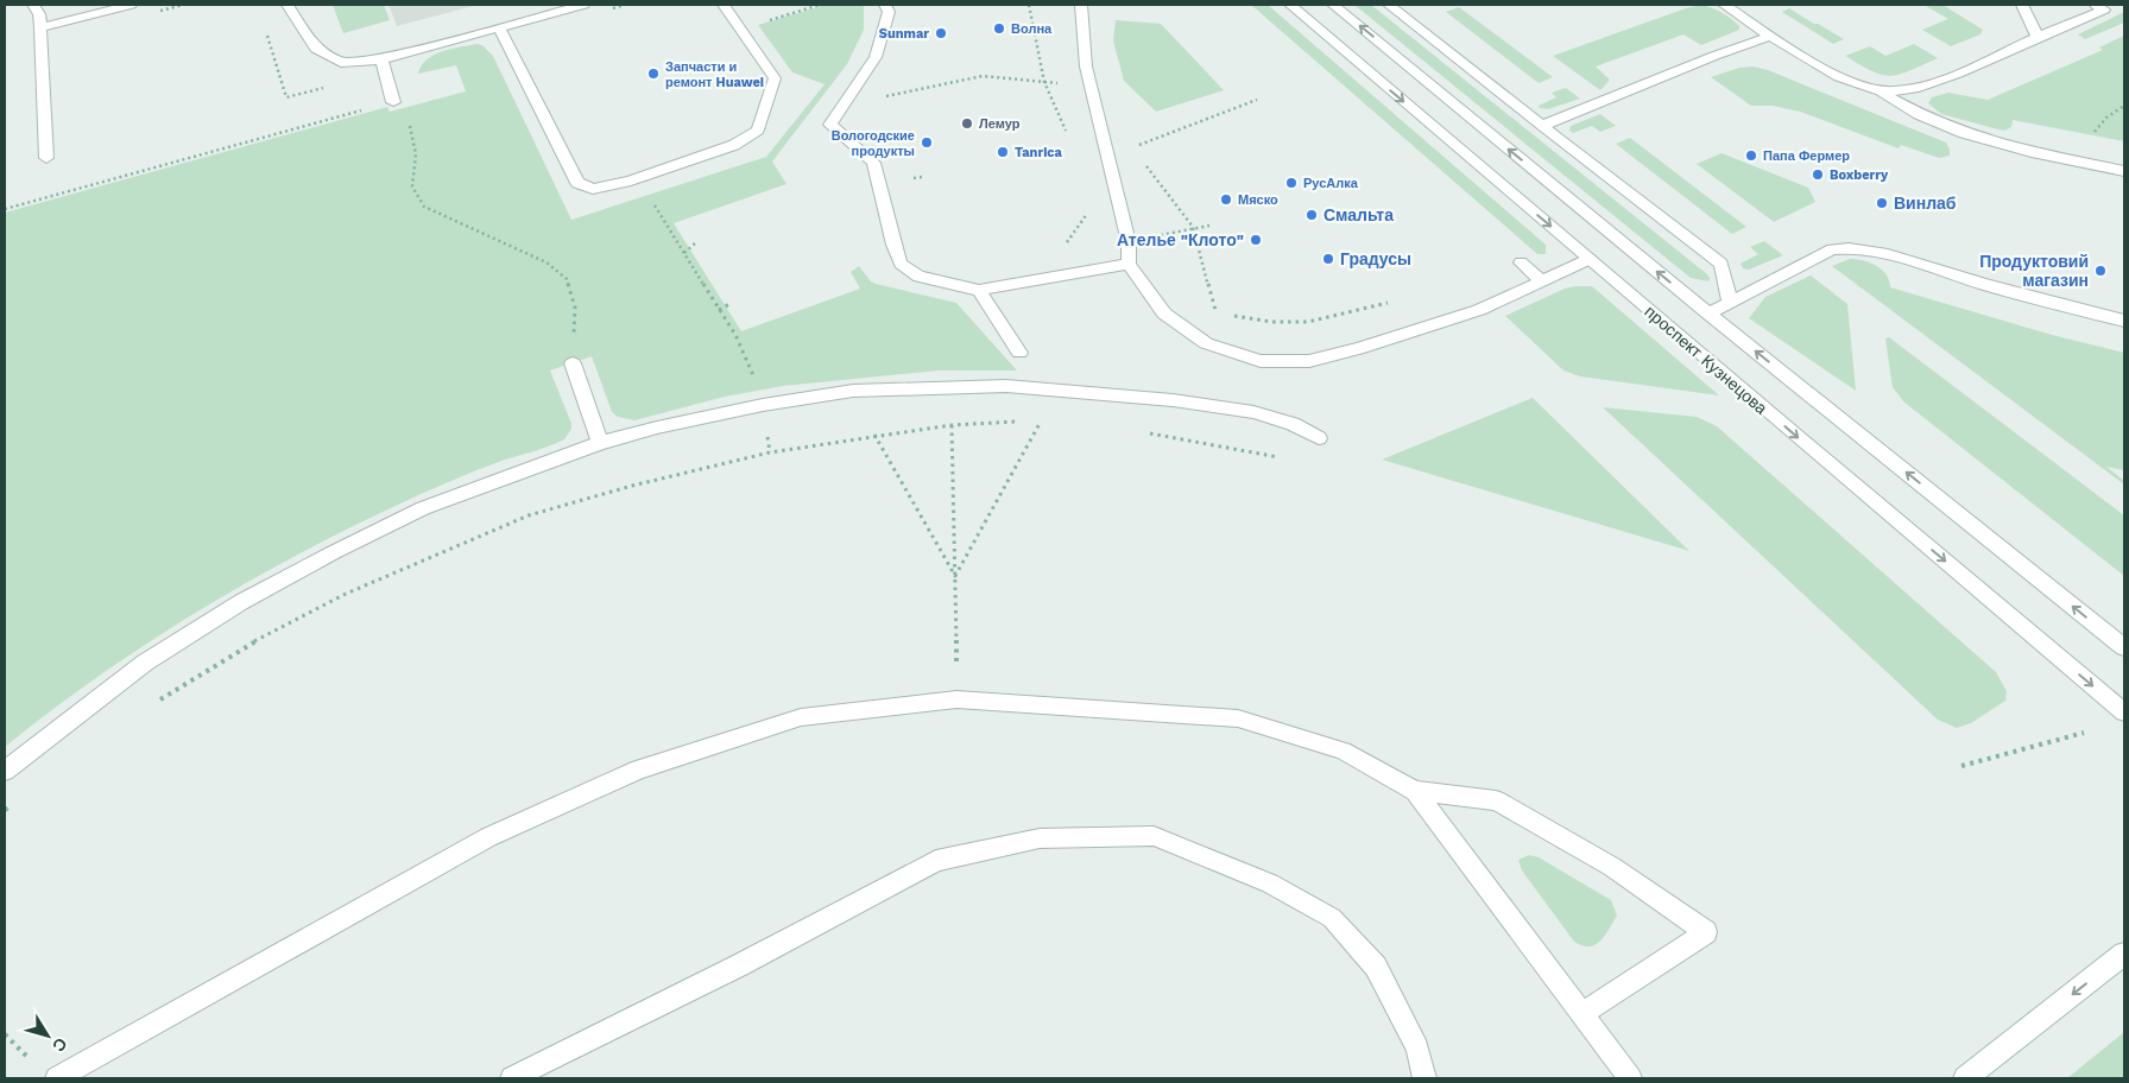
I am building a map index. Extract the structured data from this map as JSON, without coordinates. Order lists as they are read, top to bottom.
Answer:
{
  "streets": {
    "street": ["проспект Кузнецова"]
  },
  "places": [
    "Волна",
    "Sunmar",
    "Запчасти и ремонт Huawei",
    "Лемур",
    "Вологодские продукты",
    "Tanrica",
    "Папа Фермер",
    "Boxberry",
    "РусАлка",
    "Мяско",
    "Винлаб",
    "Смальта",
    "Ателье \"Клото\"",
    "Градусы",
    "Продуктовий магазин"
  ],
  "north": "bottom right"
}
